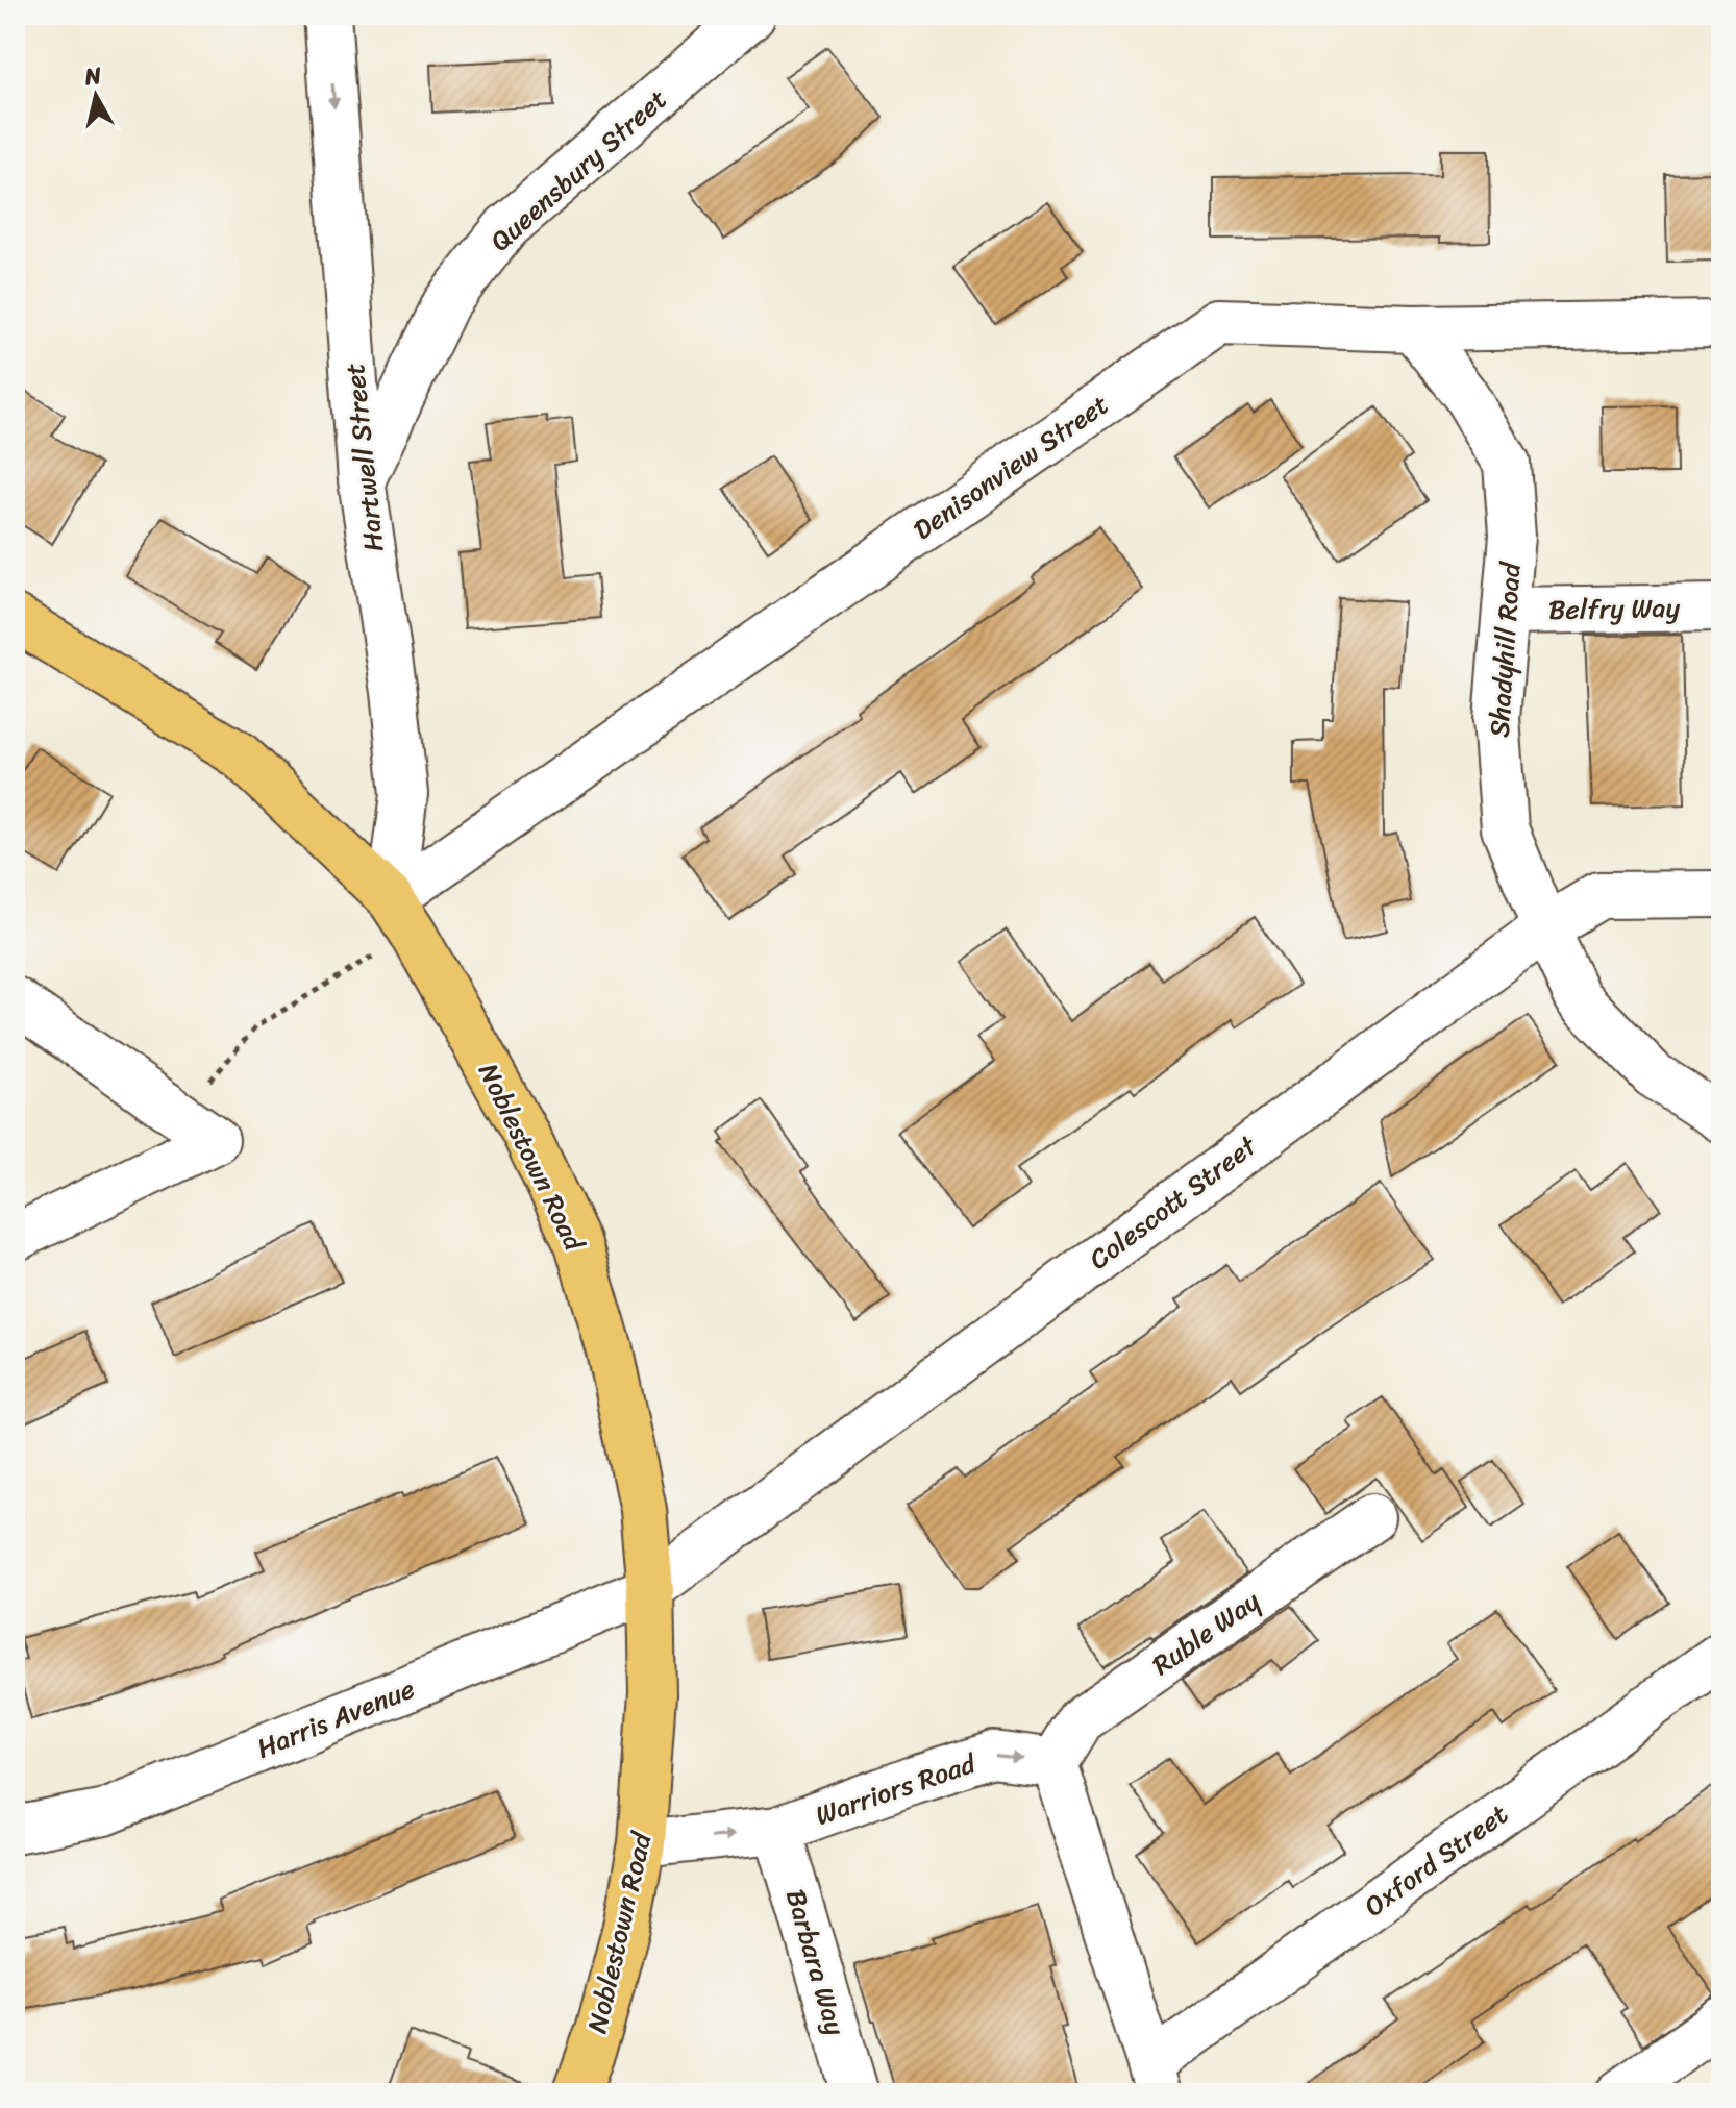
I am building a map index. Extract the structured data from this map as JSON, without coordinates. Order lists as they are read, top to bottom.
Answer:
{
  "streets": {
    "main road": ["Noblestown Road"],
    "street": [
      "Queensbury Street",
      "Hartwell Street",
      "Denisonview Street",
      "Belfry Way",
      "Shadyhill Road",
      "Colescott Street",
      "Ruble Way",
      "Harris Avenue",
      "Warriors Road",
      "Oxford Street",
      "Barbara Way"
    ]
  },
  "crossings": [
    ["Queensbury Street", "Hartwell Street"],
    ["Hartwell Street", "Denisonview Street"],
    ["Hartwell Street", "Noblestown Road"],
    ["Denisonview Street", "Shadyhill Road"],
    ["Denisonview Street", "Noblestown Road"],
    ["Belfry Way", "Shadyhill Road"],
    ["Shadyhill Road", "Colescott Street"],
    ["Noblestown Road", "Colescott Street"],
    ["Noblestown Road", "Harris Avenue"],
    ["Noblestown Road", "Warriors Road"],
    ["Colescott Street", "Harris Avenue"],
    ["Ruble Way", "Warriors Road"],
    ["Warriors Road", "Barbara Way"]
  ],
  "one_way": ["Hartwell Street", "Warriors Road"],
  "north": "top"
}
